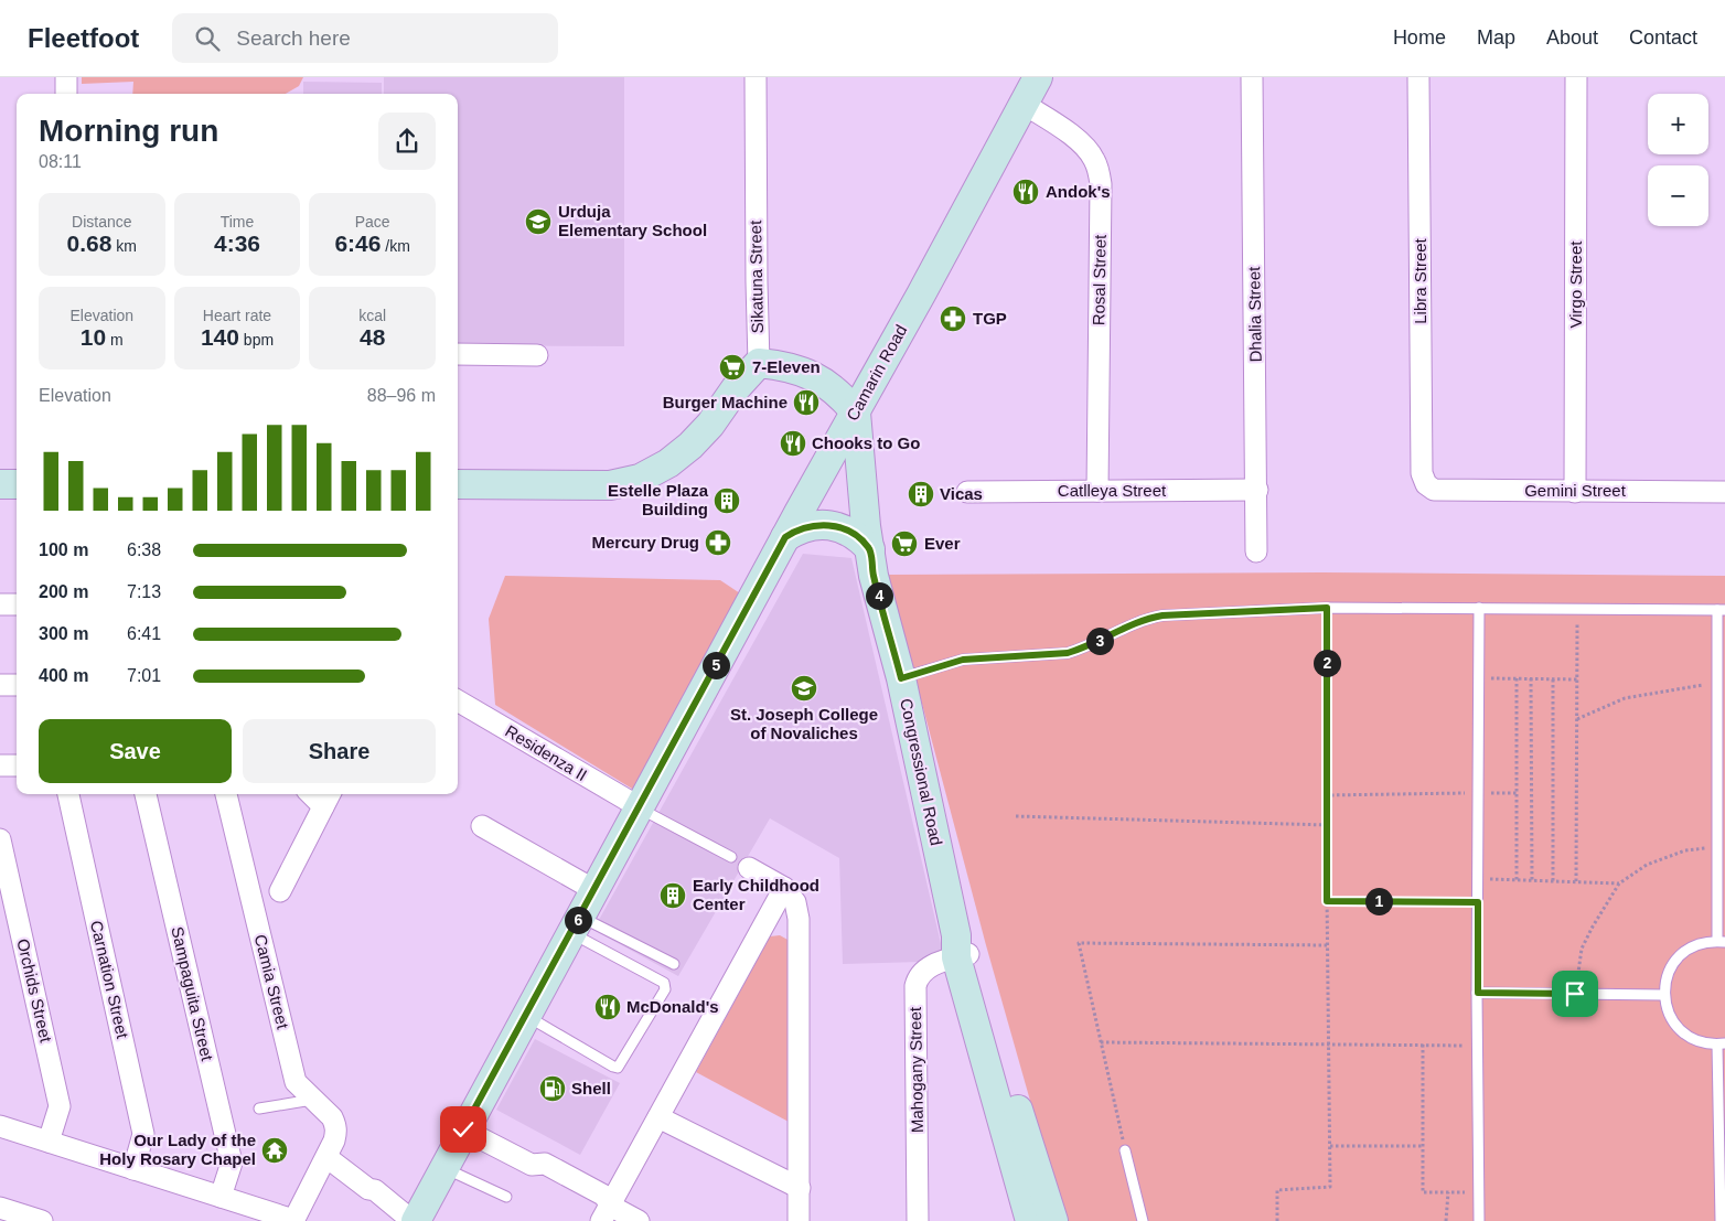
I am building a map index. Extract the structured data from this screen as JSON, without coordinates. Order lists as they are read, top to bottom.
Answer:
{
  "streets": {
    "main road": ["Camarin Road", "Congressional Road"],
    "street": [
      "Sikatuna Street",
      "Rosal Street",
      "Libra Street",
      "Virgo Street",
      "Dhalia Street",
      "Catlleya Street",
      "Gemini Street",
      "Residenza II",
      "Carnation Street",
      "Camia Street",
      "Orchids Street",
      "Sampaguita Street",
      "Mahogany Street"
    ]
  },
  "crossings": [
    ["Rosal Street", "Camarin Road"],
    ["Rosal Street", "Catlleya Street"],
    ["Libra Street", "Gemini Street"],
    ["Virgo Street", "Gemini Street"],
    ["Dhalia Street", "Catlleya Street"],
    ["Camarin Road", "Residenza II"],
    ["Camarin Road", "Congressional Road"],
    ["Congressional Road", "Mahogany Street"]
  ],
  "places": {
    "restaurant": [
      "Andok's",
      "Burger Machine",
      "Chooks to Go",
      "McDonald's"
    ],
    "school or university": ["Urduja Elementary School", "St. Joseph College of Novaliches"],
    "pharmacy": ["TGP", "Mercury Drug"],
    "supermarket": ["7-Eleven", "Ever"],
    "building": ["Vicas", "Estelle Plaza Building", "Early Childhood Center"],
    "fuel station": ["Shell"],
    "temple": ["Our Lady of the Holy Rosary Chapel"]
  },
  "page": {
    "header": "Fleetfoot",
    "search": "Search here",
    "nav": [
      "Home",
      "Map",
      "About",
      "Contact"
    ],
    "map_buttons": ["+", "−"],
    "heading": ["Morning run", "08:11"],
    "stats": [
      ["Distance", "0.68 km"],
      ["Time", "4:36"],
      ["Pace", "6:46 /km"],
      ["Elevation", "10 m"],
      ["Heart rate", "140 bpm"],
      ["kcal", "48"]
    ],
    "chart": ["Elevation", "88–96 m"],
    "list": [
      {
        "name": "100 m",
        "note": "6:38"
      },
      {
        "name": "200 m",
        "note": "7:13"
      },
      {
        "name": "300 m",
        "note": "6:41"
      },
      {
        "name": "400 m",
        "note": "7:01"
      }
    ],
    "pins": [
      "4",
      "3",
      "2",
      "5",
      "1",
      "6"
    ],
    "buttons": ["Save", "Share"]
  }
}
